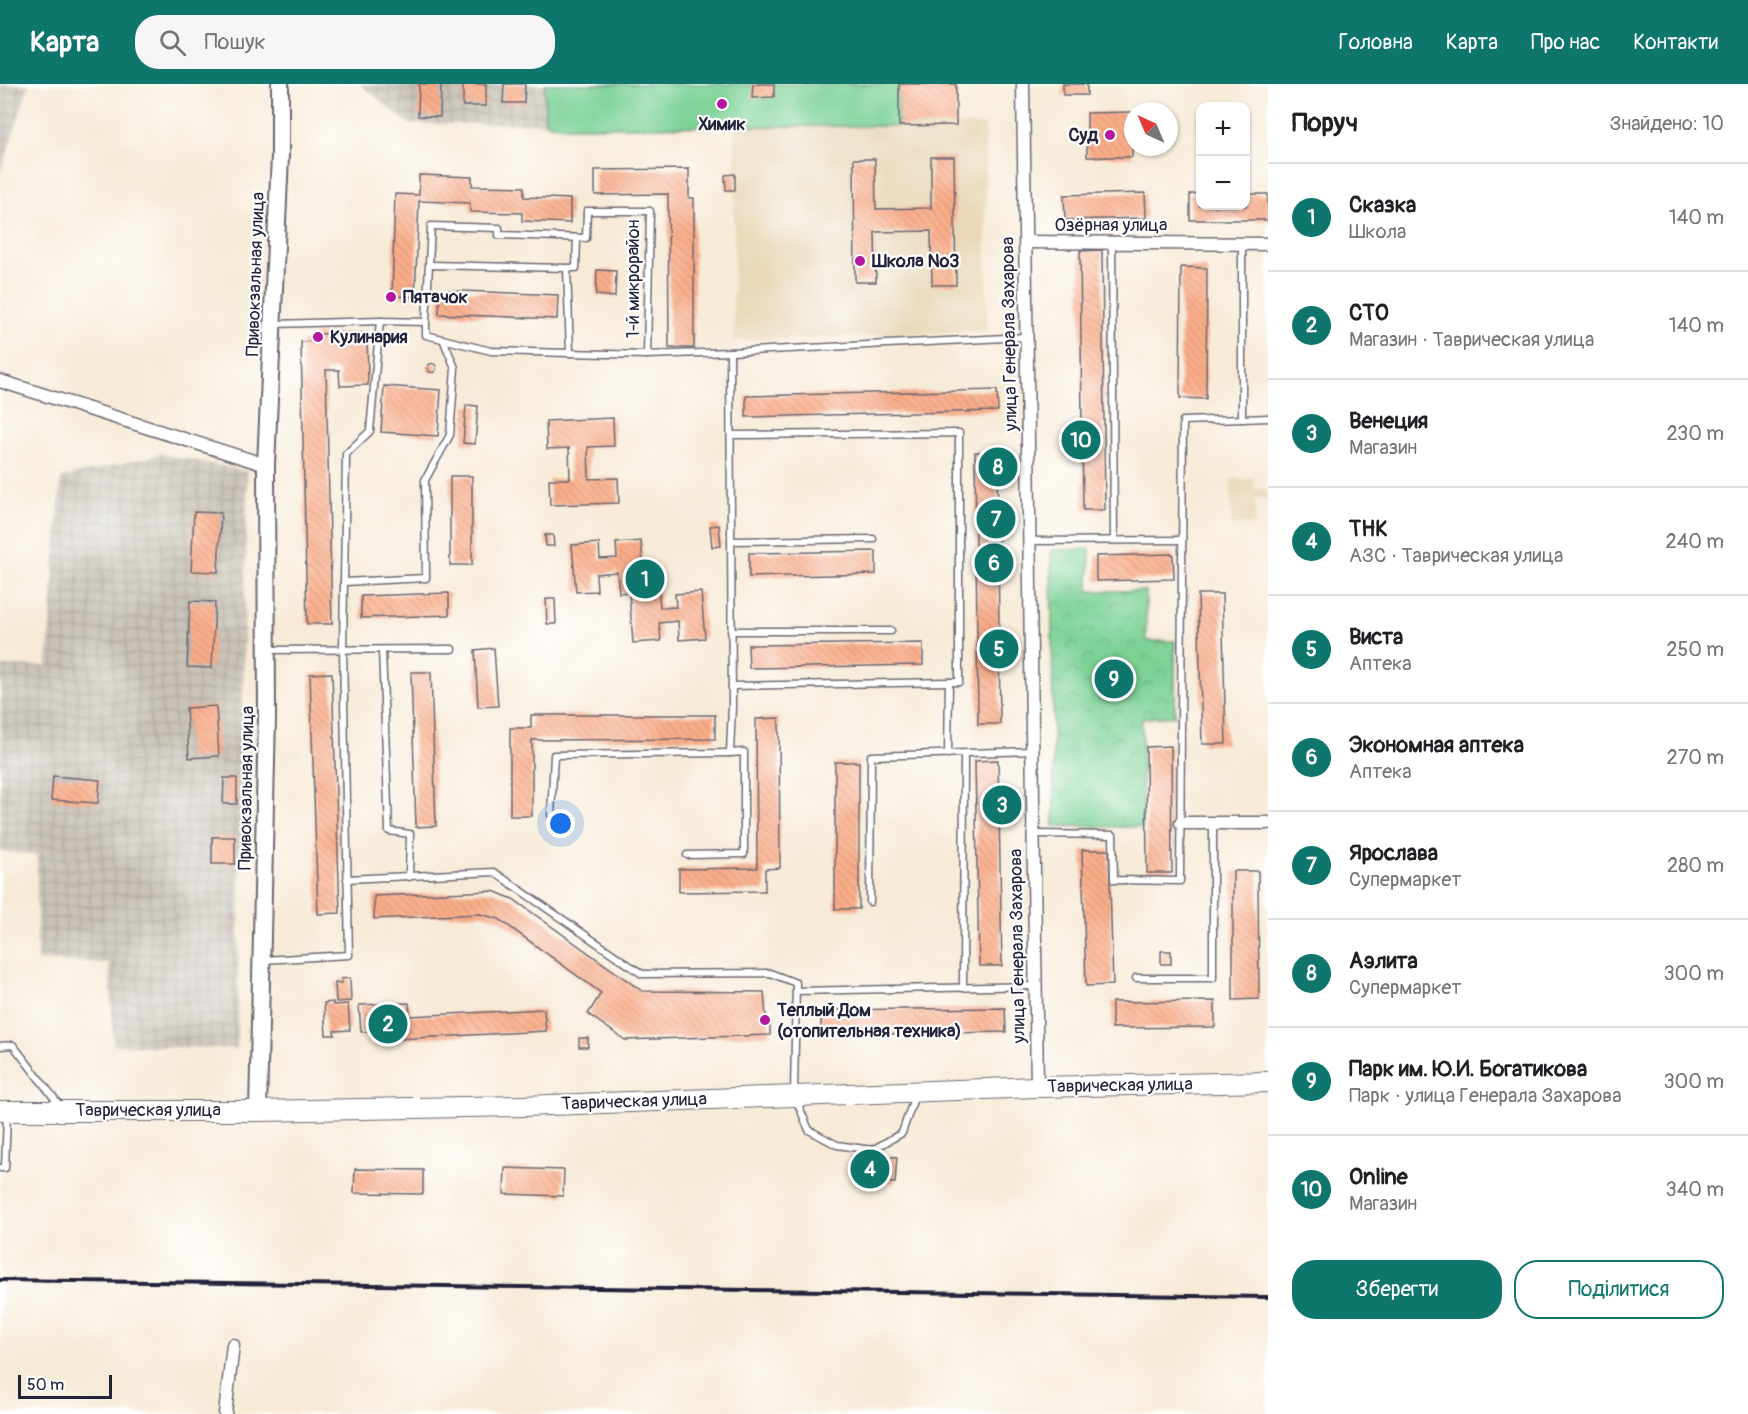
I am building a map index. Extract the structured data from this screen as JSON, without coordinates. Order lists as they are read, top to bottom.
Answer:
{
  "streets": {
    "highway": ["Таврическая улица"],
    "main road": ["Привокзальная улица"],
    "street": ["Озёрная улица", "улица Генерала Захарова"],
    "lane": ["1-й микрорайон"]
  },
  "crossings": [
    ["Озёрная улица", "улица Генерала Захарова"],
    ["Привокзальная улица", "Таврическая улица"],
    ["улица Генерала Захарова", "Таврическая улица"]
  ],
  "places": [
    "Химик",
    "Суд",
    "Школа №3",
    "Пятачок",
    "Кулинария",
    "Теплый Дом (отопительная техника)"
  ],
  "scale_bar": "50 m",
  "north": "top left",
  "page": {
    "header": "Карта",
    "search": "Пошук",
    "nav": [
      "Головна",
      "Карта",
      "Про нас",
      "Контакти"
    ],
    "heading": ["Поруч", "Знайдено: 10"],
    "map_buttons": ["+", "−"],
    "list": [
      {
        "mark": "1",
        "name": "Сказка",
        "note": "Школа",
        "value": "140 m"
      },
      {
        "mark": "2",
        "name": "СТО",
        "note": "Магазин · Таврическая улица",
        "value": "140 m"
      },
      {
        "mark": "3",
        "name": "Венеция",
        "note": "Магазин",
        "value": "230 m"
      },
      {
        "mark": "4",
        "name": "ТНК",
        "note": "АЗС · Таврическая улица",
        "value": "240 m"
      },
      {
        "mark": "5",
        "name": "Виста",
        "note": "Аптека",
        "value": "250 m"
      },
      {
        "mark": "6",
        "name": "Экономная аптека",
        "note": "Аптека",
        "value": "270 m"
      },
      {
        "mark": "7",
        "name": "Ярослава",
        "note": "Супермаркет",
        "value": "280 m"
      },
      {
        "mark": "8",
        "name": "Аэлита",
        "note": "Супермаркет",
        "value": "300 m"
      },
      {
        "mark": "9",
        "name": "Парк им. Ю.И. Богатикова",
        "note": "Парк · улица Генерала Захарова",
        "value": "300 m"
      },
      {
        "mark": "10",
        "name": "Online",
        "note": "Магазин",
        "value": "340 m"
      }
    ],
    "pins": [
      "10",
      "8",
      "7",
      "6",
      "1",
      "5",
      "9",
      "3",
      "2",
      "4"
    ],
    "buttons": ["Зберегти", "Поділитися"],
    "scale": "50 m"
  }
}
